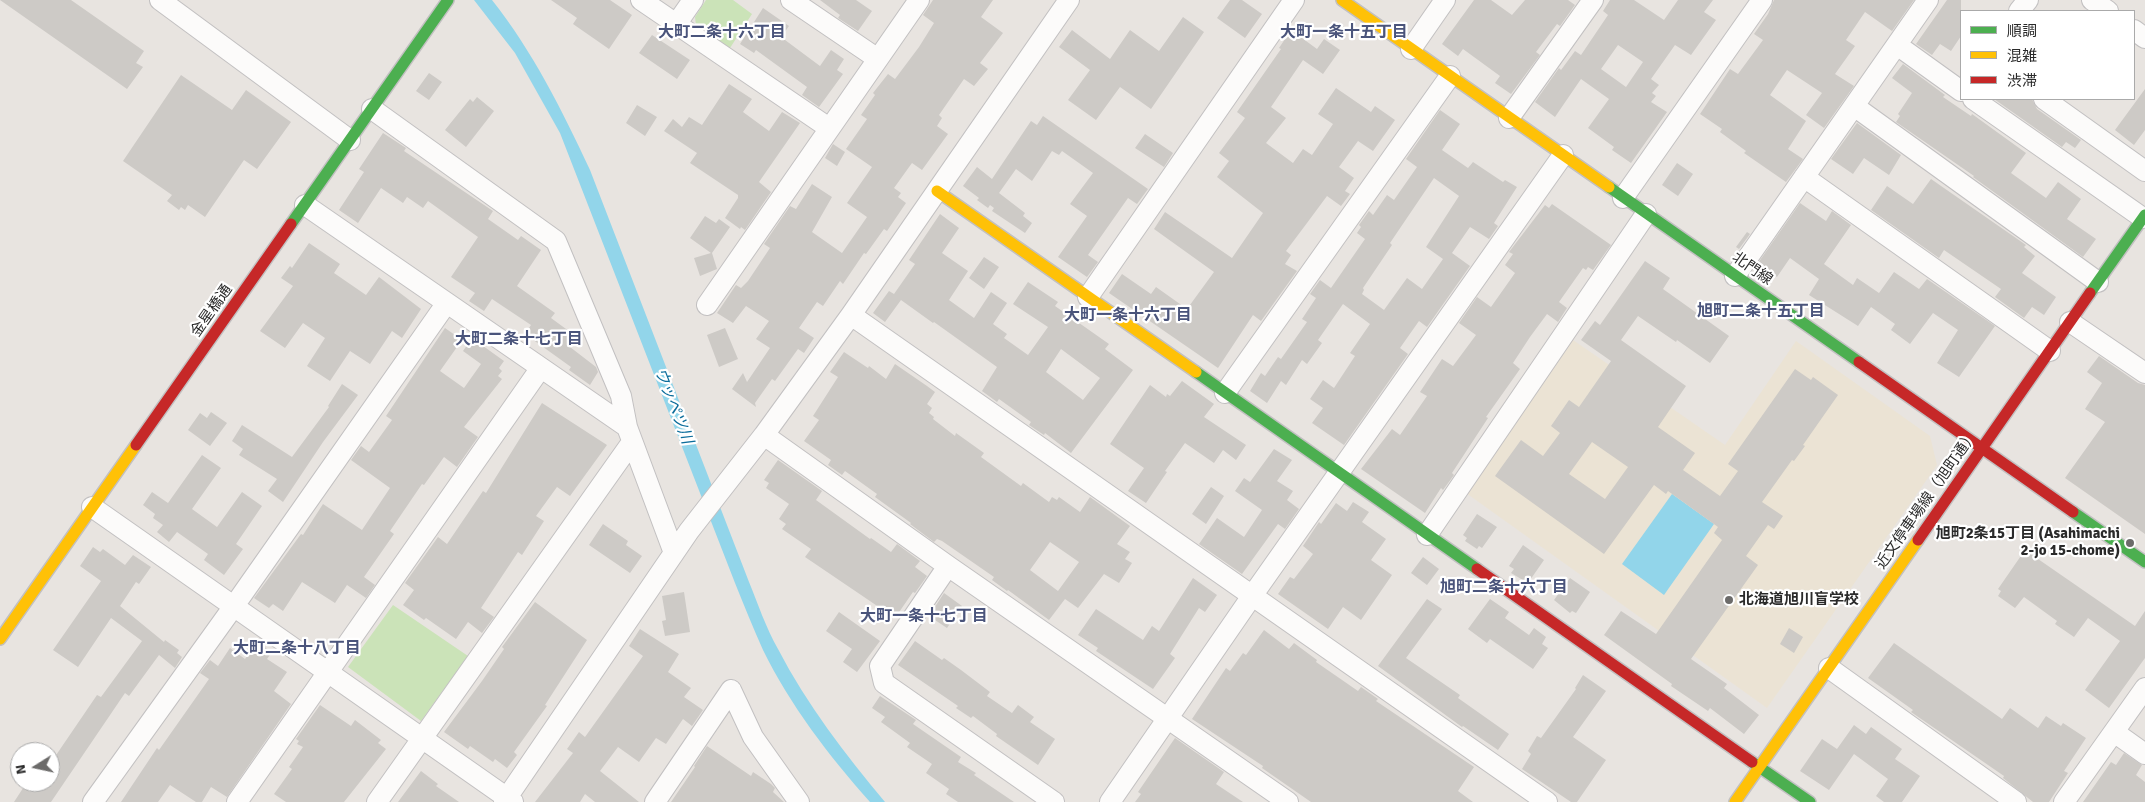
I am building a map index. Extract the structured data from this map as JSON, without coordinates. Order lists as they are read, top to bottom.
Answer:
{
  "streets": {
    "street": ["北門線", "金星橋通", "近文停車場線（旭町通）"]
  },
  "crossings": [
    ["北門線", "近文停車場線（旭町通）"]
  ],
  "districts": [
    "大町二条十六丁目",
    "大町一条十五丁目",
    "旭町二条十五丁目",
    "大町一条十六丁目",
    "大町二条十七丁目",
    "旭町二条十六丁目",
    "大町一条十七丁目",
    "大町二条十八丁目"
  ],
  "water": ["ウッペツ川"],
  "places": ["旭町2条15丁目 (Asahimachi 2-jo 15-chome)", "北海道旭川盲学校"],
  "legend": ["順調", "混雑", "渋滞"],
  "north": "left"
}
